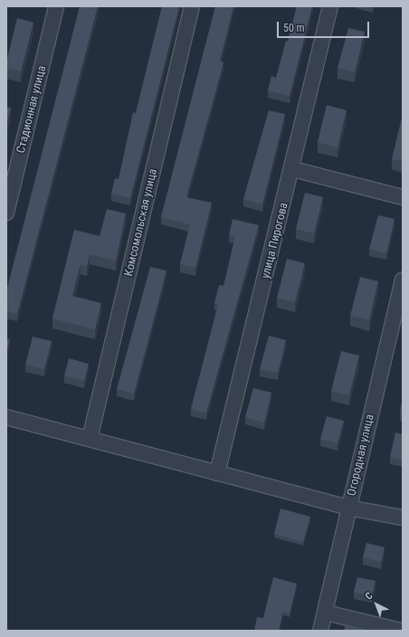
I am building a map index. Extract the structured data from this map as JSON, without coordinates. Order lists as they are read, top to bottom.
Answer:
{
  "streets": {
    "street": [
      "Стадионная улица",
      "Комсомольская улица",
      "улица Пирогова",
      "Огородная улица"
    ]
  },
  "scale_bar": "50 m",
  "north": "top left"
}
